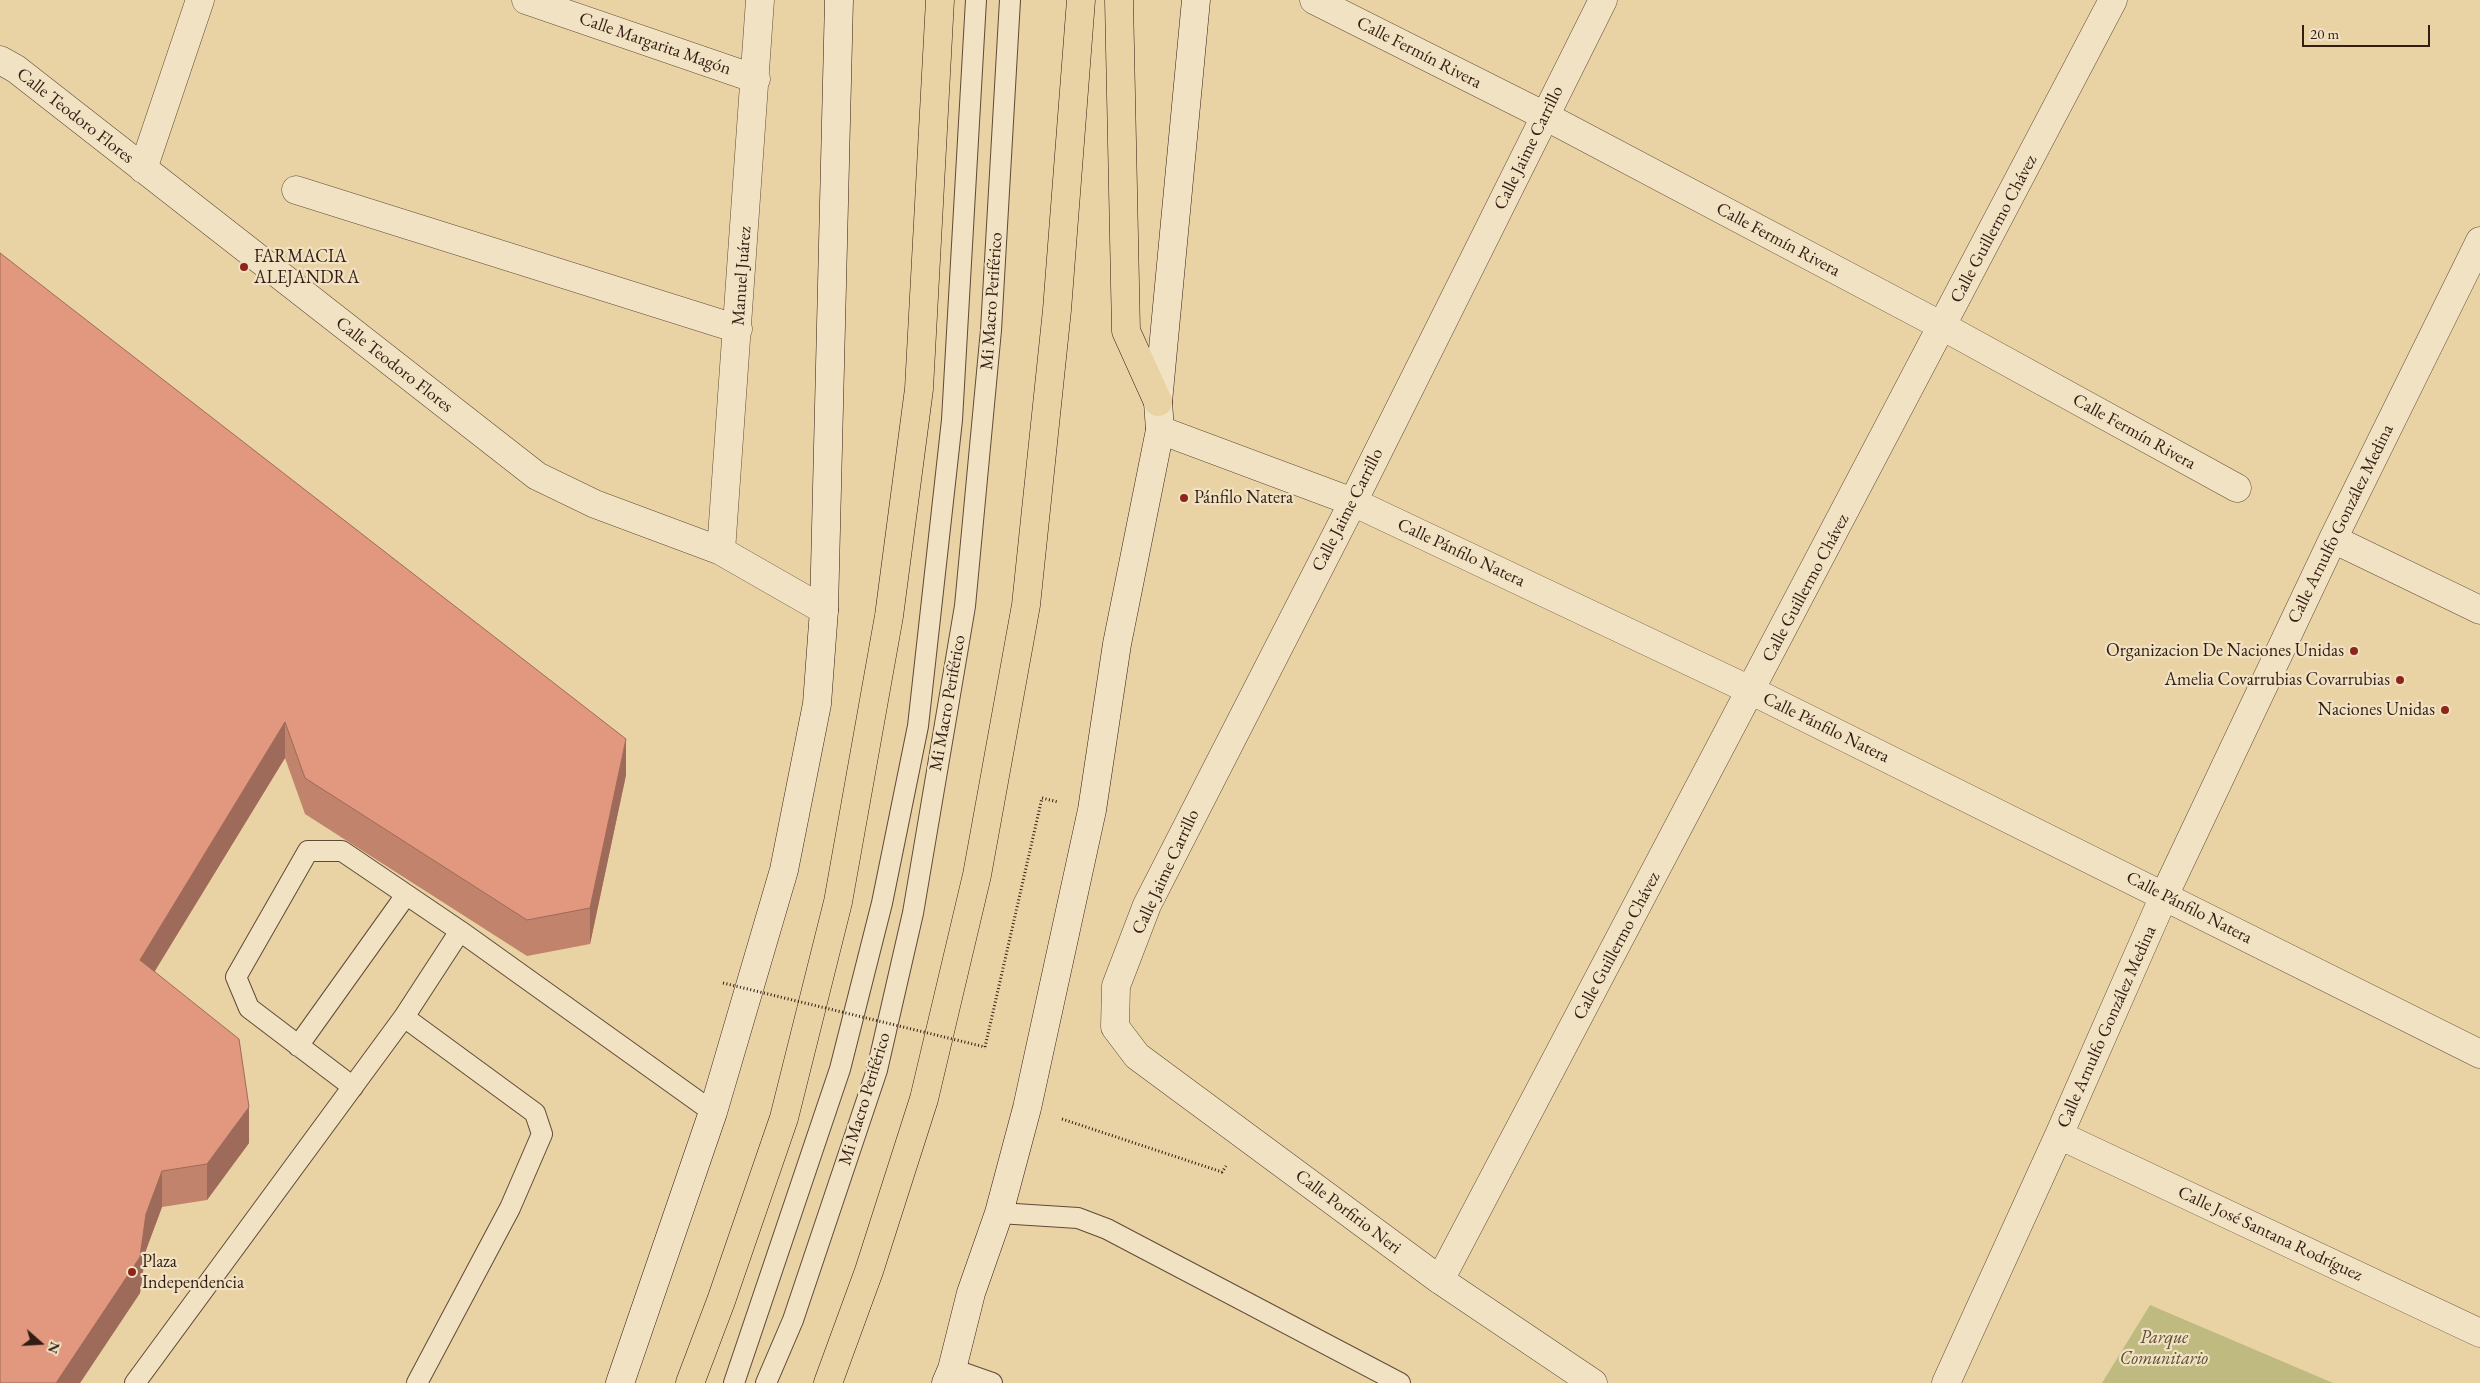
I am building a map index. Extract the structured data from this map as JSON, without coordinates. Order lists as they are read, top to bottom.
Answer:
{
  "streets": {
    "street": [
      "Calle Margarita Magón",
      "Calle Fermín Rivera",
      "Calle Teodoro Flores",
      "Calle Jaime Carrillo",
      "Calle Guillermo Chávez",
      "Manuel Juárez",
      "Calle Arnulfo González Medina",
      "Calle Pánfilo Natera",
      "Calle Porfirio Neri",
      "Calle José Santana Rodríguez"
    ],
    "lane": ["Mi Macro Periférico"]
  },
  "crossings": [
    ["Calle Margarita Magón", "Manuel Juárez"],
    ["Calle Fermín Rivera", "Calle Jaime Carrillo"],
    ["Calle Fermín Rivera", "Calle Guillermo Chávez"],
    ["Calle Teodoro Flores", "Manuel Juárez"],
    ["Calle Jaime Carrillo", "Calle Pánfilo Natera"],
    ["Calle Jaime Carrillo", "Calle Porfirio Neri"],
    ["Calle Guillermo Chávez", "Calle Pánfilo Natera"],
    ["Calle Guillermo Chávez", "Calle Porfirio Neri"],
    ["Calle Arnulfo González Medina", "Calle Pánfilo Natera"],
    ["Calle Arnulfo González Medina", "Calle José Santana Rodríguez"]
  ],
  "parks": ["Parque Comunitario"],
  "places": [
    "FARMACIA ALEJANDRA",
    "Pánfilo Natera",
    "Organizacion De Naciones Unidas",
    "Amelia Covarrubias Covarrubias",
    "Naciones Unidas",
    "Plaza Independencia"
  ],
  "scale_bar": "20 m",
  "north": "right"
}
